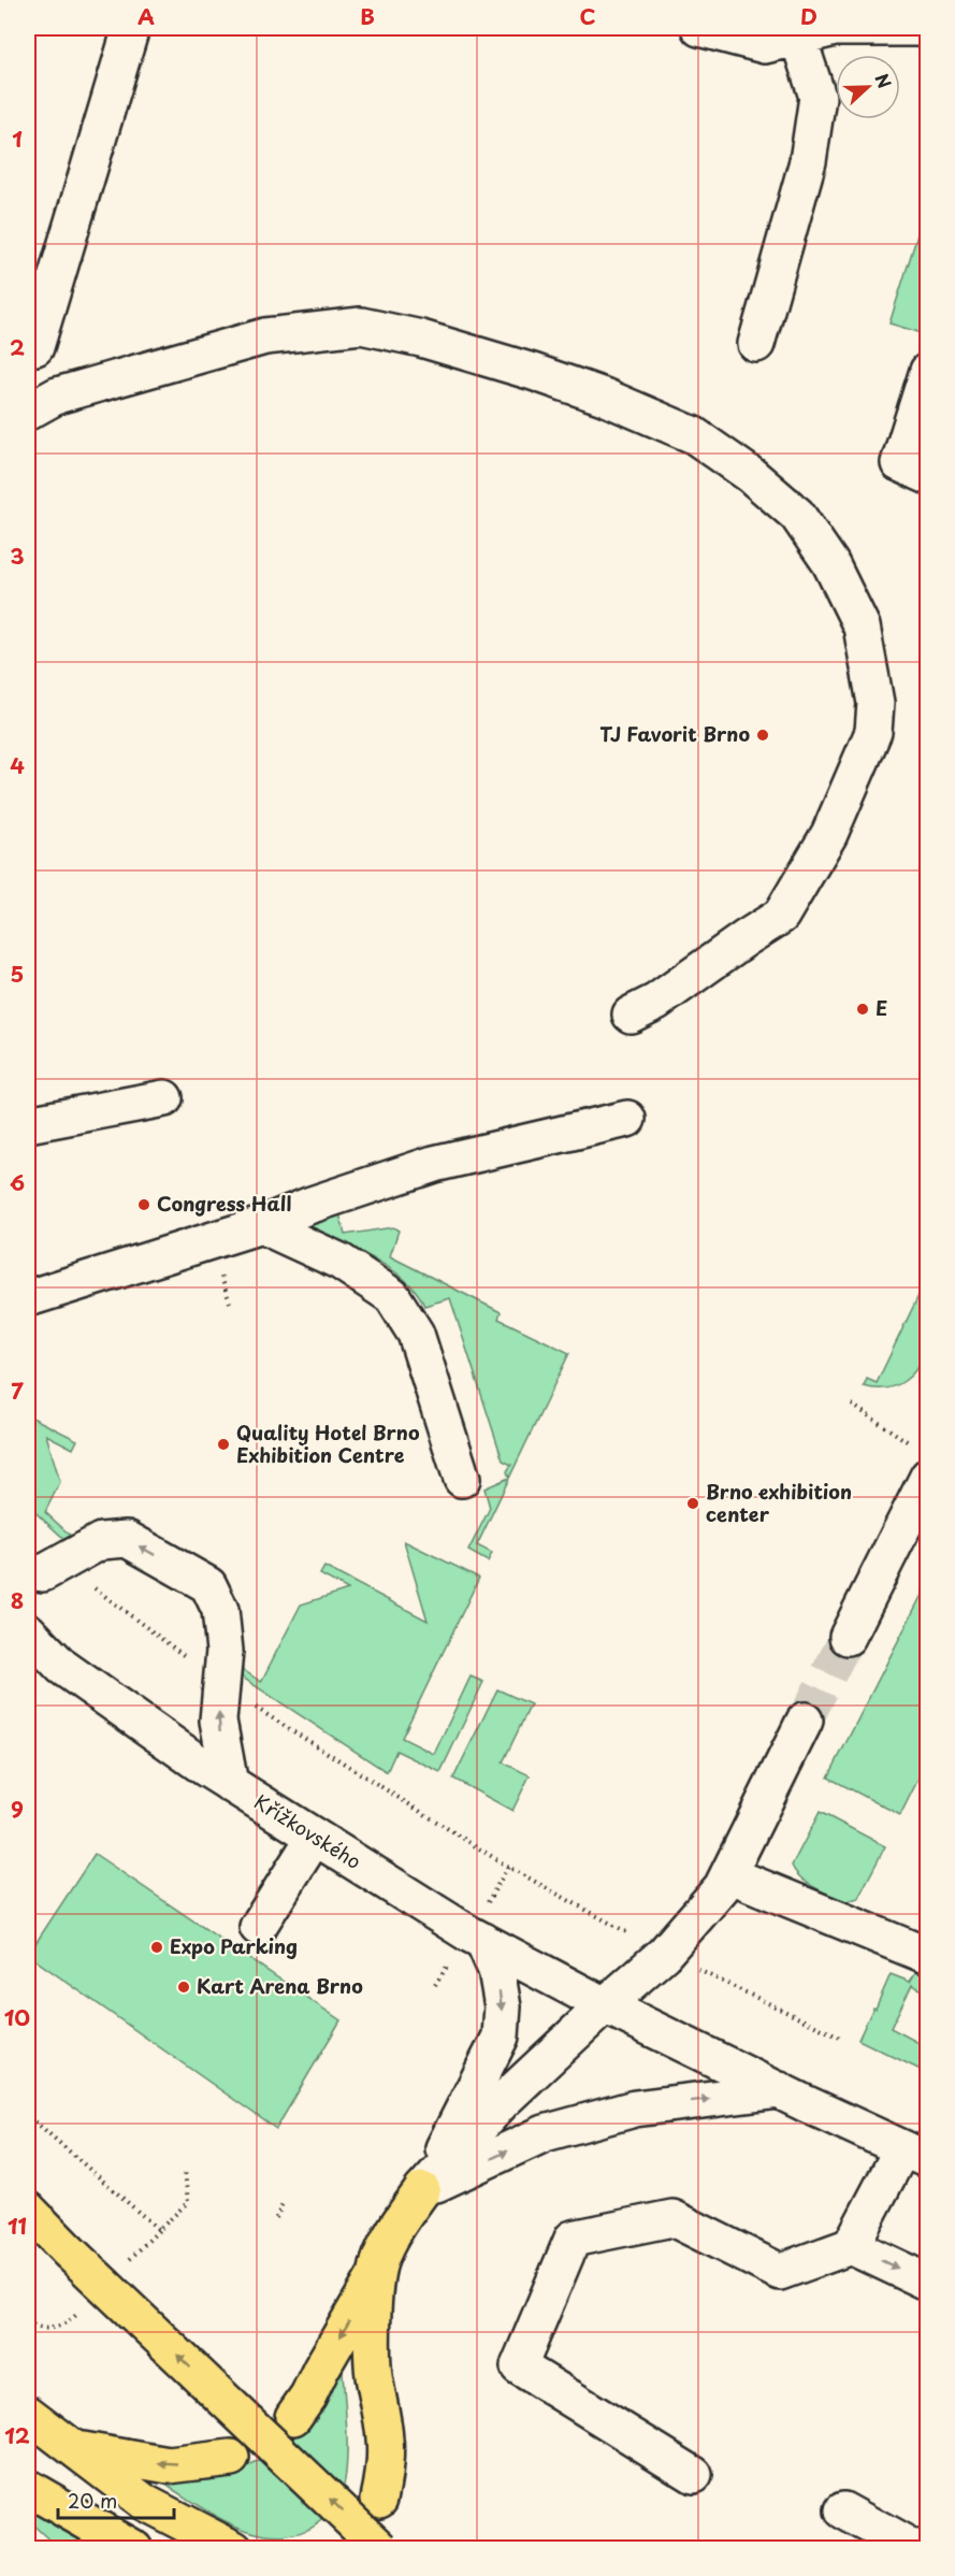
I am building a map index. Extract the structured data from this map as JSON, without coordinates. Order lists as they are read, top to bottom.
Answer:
{
  "streets": {
    "street": ["Křížkovského"]
  },
  "places": [
    "TJ Favorit Brno",
    "E",
    "Congress Hall",
    "Quality Hotel Brno Exhibition Centre",
    "Brno exhibition center",
    "Expo Parking",
    "Kart Arena Brno"
  ],
  "scale_bar": "20 m",
  "north": "right",
  "grid": {
    "columns": [
      "A",
      "B",
      "C",
      "D"
    ],
    "rows": [
      "1",
      "2",
      "3",
      "4",
      "5",
      "6",
      "7",
      "8",
      "9",
      "10",
      "11",
      "12"
    ]
  }
}
